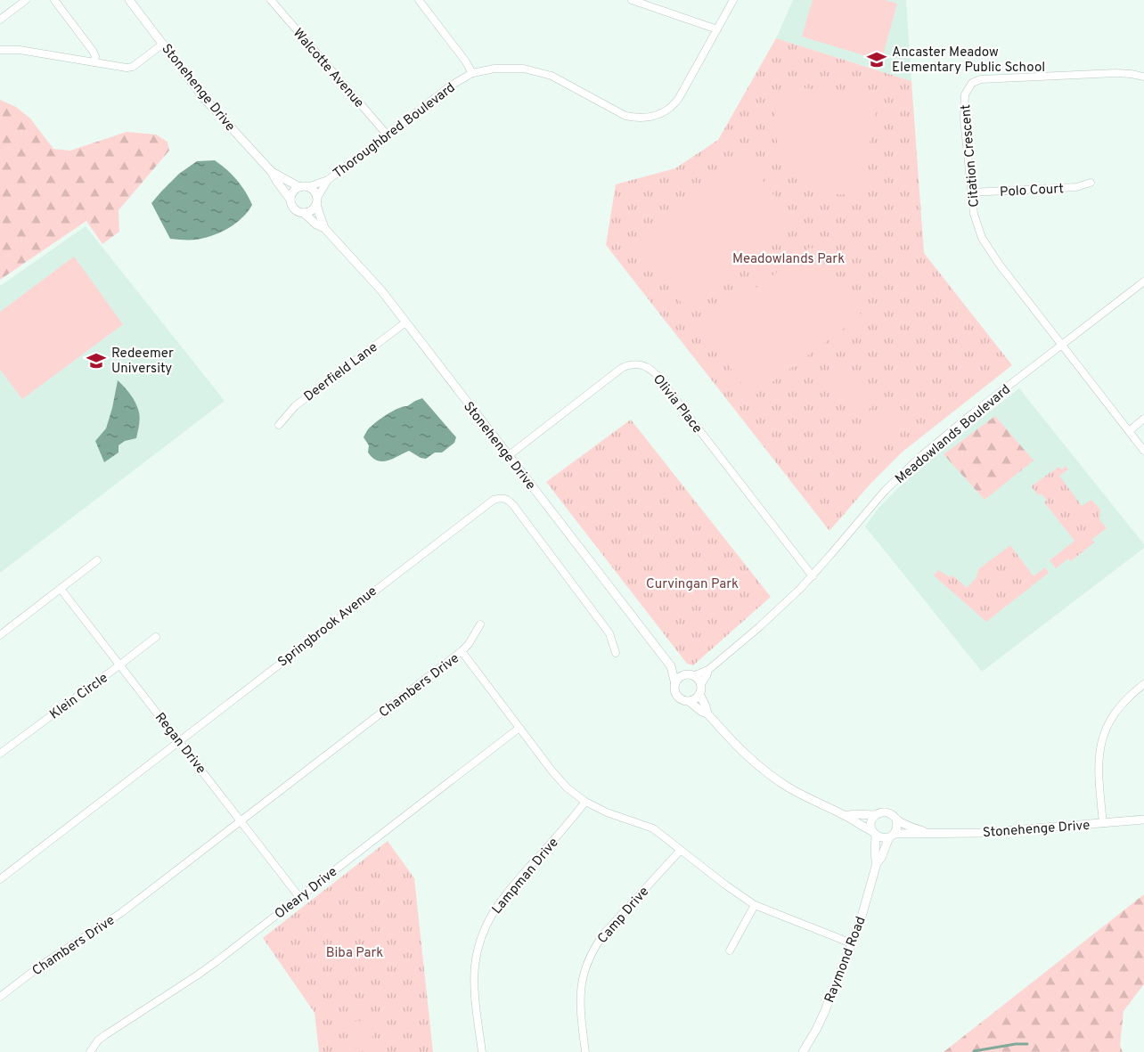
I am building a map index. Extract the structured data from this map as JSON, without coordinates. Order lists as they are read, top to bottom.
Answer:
{
  "streets": {
    "street": [
      "Walcotte Avenue",
      "Stonehenge Drive",
      "Thoroughbred Boulevard",
      "Citation Crescent",
      "Polo Court",
      "Deerfield Lane",
      "Olivia Place",
      "Meadowlands Boulevard",
      "Springbrook Avenue",
      "Chambers Drive",
      "Klein Circle",
      "Regan Drive",
      "Lampman Drive",
      "Oleary Drive",
      "Camp Drive",
      "Raymond Road"
    ]
  },
  "crossings": [
    ["Walcotte Avenue", "Thoroughbred Boulevard"],
    ["Stonehenge Drive", "Thoroughbred Boulevard"],
    ["Stonehenge Drive", "Deerfield Lane"],
    ["Stonehenge Drive", "Olivia Place"],
    ["Stonehenge Drive", "Meadowlands Boulevard"],
    ["Stonehenge Drive", "Raymond Road"],
    ["Citation Crescent", "Polo Court"],
    ["Citation Crescent", "Meadowlands Boulevard"],
    ["Olivia Place", "Meadowlands Boulevard"],
    ["Springbrook Avenue", "Regan Drive"],
    ["Chambers Drive", "Regan Drive"],
    ["Chambers Drive", "Lampman Drive"],
    ["Chambers Drive", "Oleary Drive"],
    ["Chambers Drive", "Camp Drive"],
    ["Chambers Drive", "Raymond Road"],
    ["Klein Circle", "Regan Drive"],
    ["Regan Drive", "Oleary Drive"]
  ],
  "parks": ["Meadowlands Park", "Curvingan Park", "Biba Park"],
  "places": {
    "school or university": ["Ancaster Meadow Elementary Public School", "Redeemer University"]
  }
}
